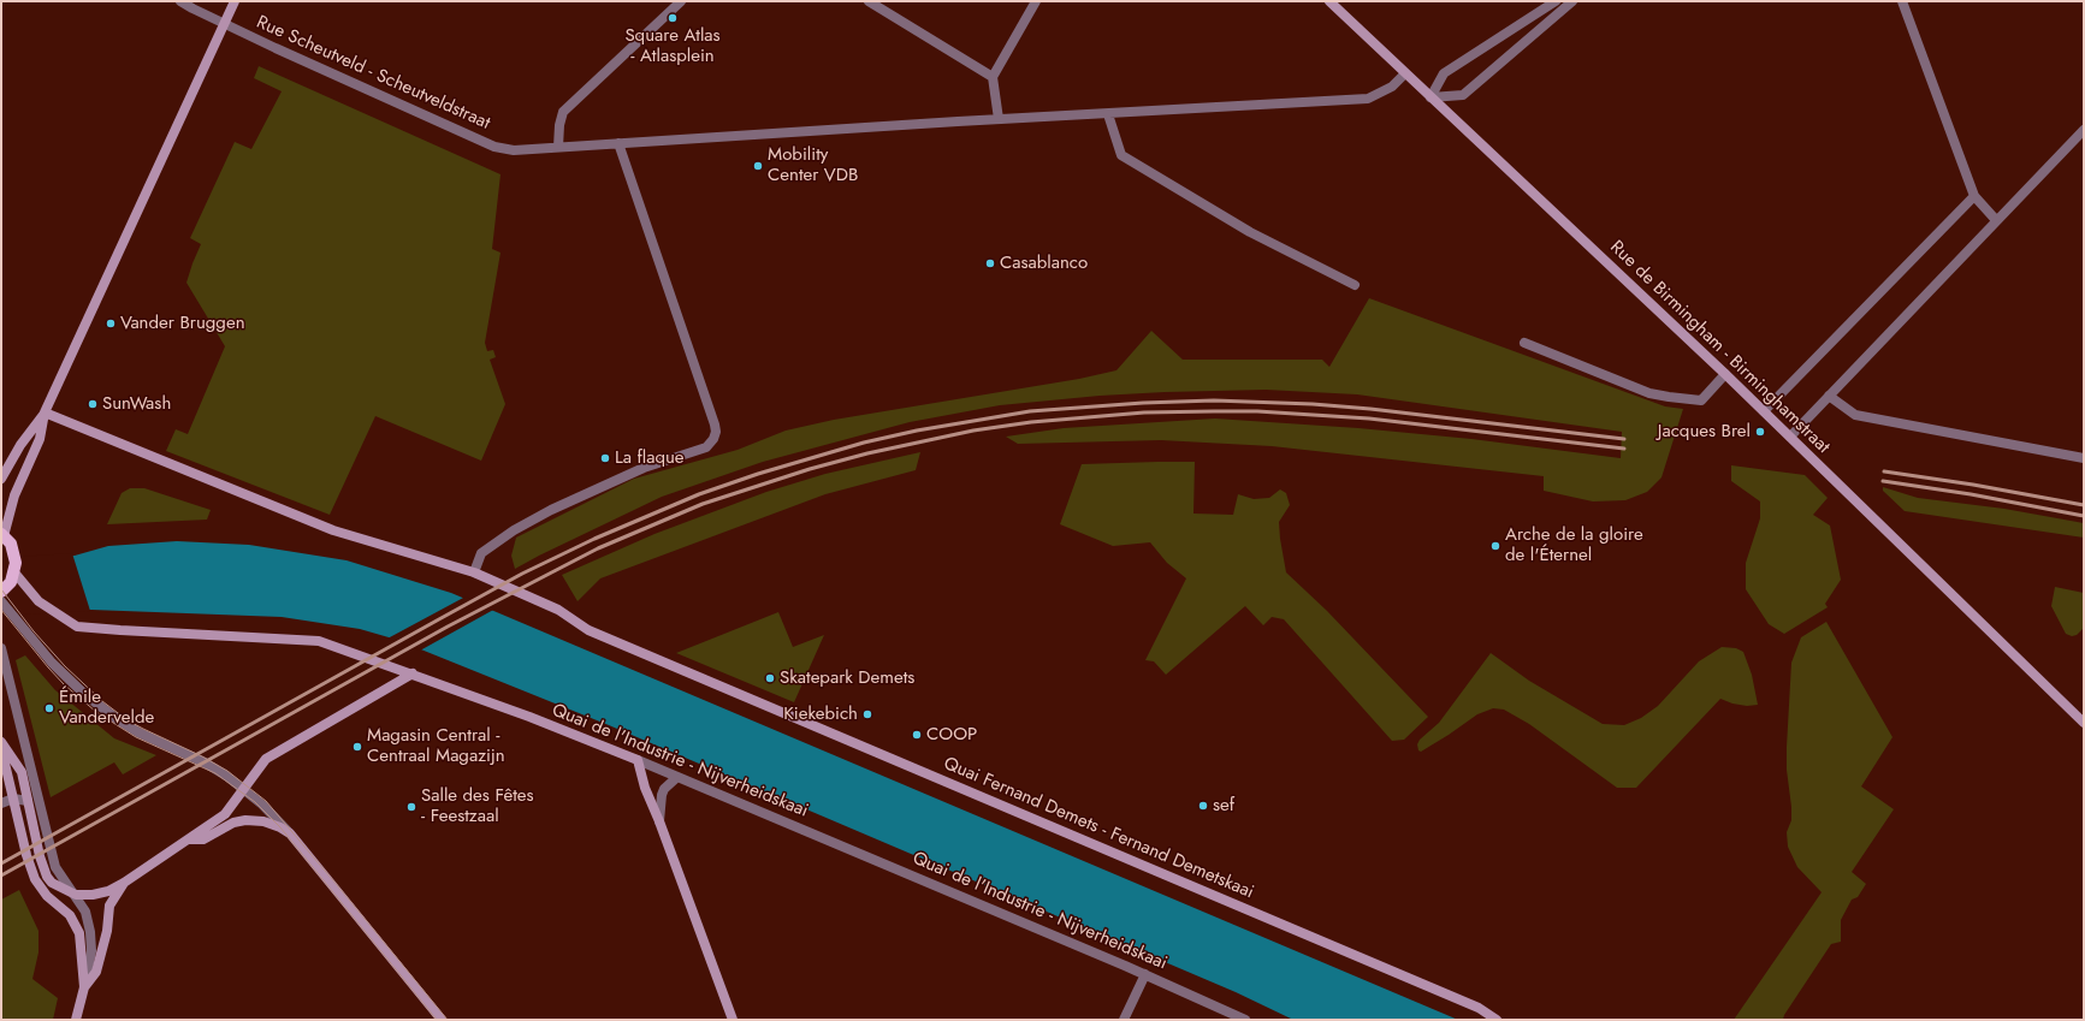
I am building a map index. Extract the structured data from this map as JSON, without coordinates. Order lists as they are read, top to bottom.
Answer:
{
  "streets": {
    "street": [
      "Rue Scheutveld - Scheutveldstraat",
      "Rue de Birmingham - Birminghamstraat",
      "Quai de l'Industrie - Nijverheidskaai",
      "Quai Fernand Demets - Fernand Demetskaai"
    ]
  },
  "crossings": [
    ["Rue Scheutveld - Scheutveldstraat", "Rue de Birmingham - Birminghamstraat"]
  ],
  "places": [
    "Square Atlas - Atlasplein",
    "Mobility Center VDB",
    "Casablanco",
    "Vander Bruggen",
    "SunWash",
    "Jacques Brel",
    "La flaque",
    "Arche de la gloire de l'Éternel",
    "Skatepark Demets",
    "Émile Vandervelde",
    "Kiekebich",
    "COOP",
    "Magasin Central - Centraal Magazijn",
    "sef",
    "Salle des Fêtes - Feestzaal"
  ]
}
